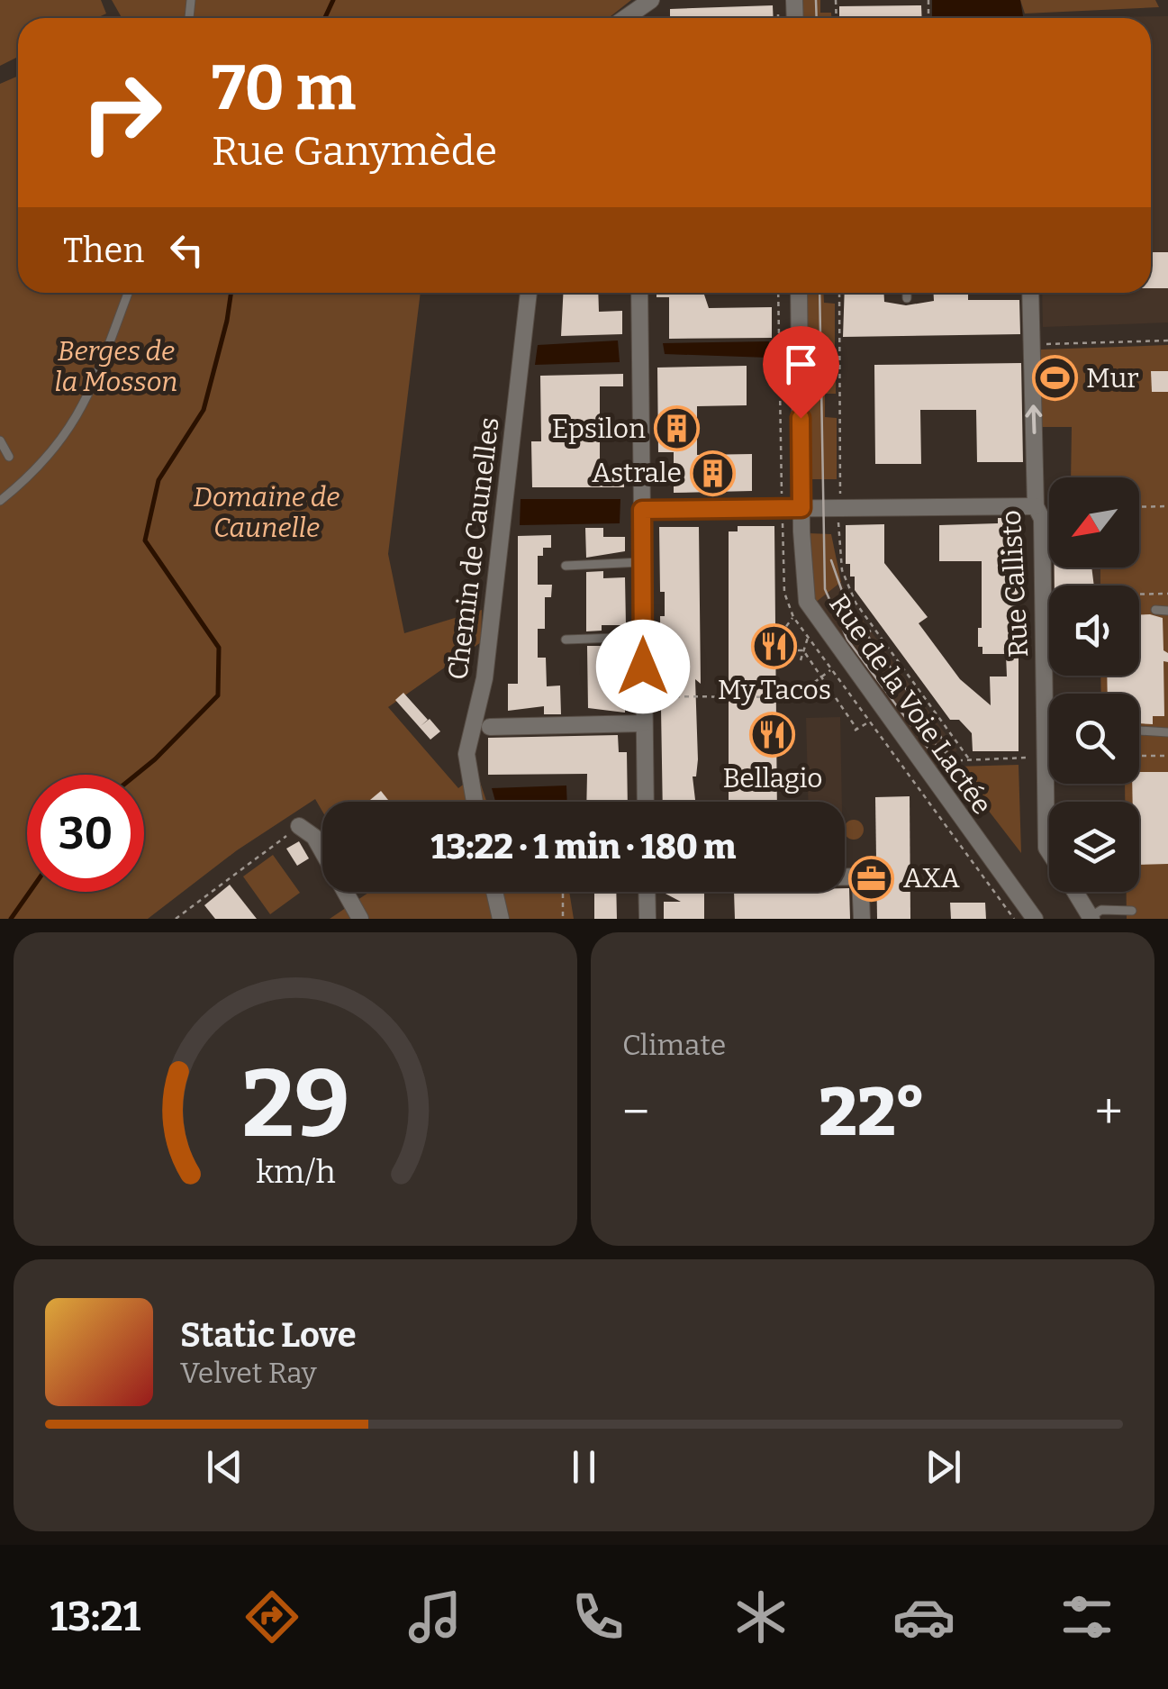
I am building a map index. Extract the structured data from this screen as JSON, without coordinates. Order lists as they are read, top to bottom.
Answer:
{
  "streets": {
    "street": ["Chemin de Caunelles", "Rue Callisto", "Rue de la Voie Lactée"]
  },
  "parks": ["Berges de la Mosson", "Domaine de Caunelle"],
  "places": {
    "sports": ["Mur"],
    "building": ["Epsilon", "Astrale"],
    "restaurant": ["My Tacos", "Bellagio"],
    "office": ["AXA"]
  },
  "north": "bottom left",
  "page": {
    "turn": ["70 m", "Rue Ganymède"],
    "then": "Then",
    "limit": "30",
    "trip": "13:22 · 1 min · 180 m",
    "tile": "Climate",
    "heat": ["−", "22°", "+"],
    "song": ["Static Love", "Velvet Ray"],
    "tabs": "13:21",
    "gauge": ["29", "km/h"]
  }
}
